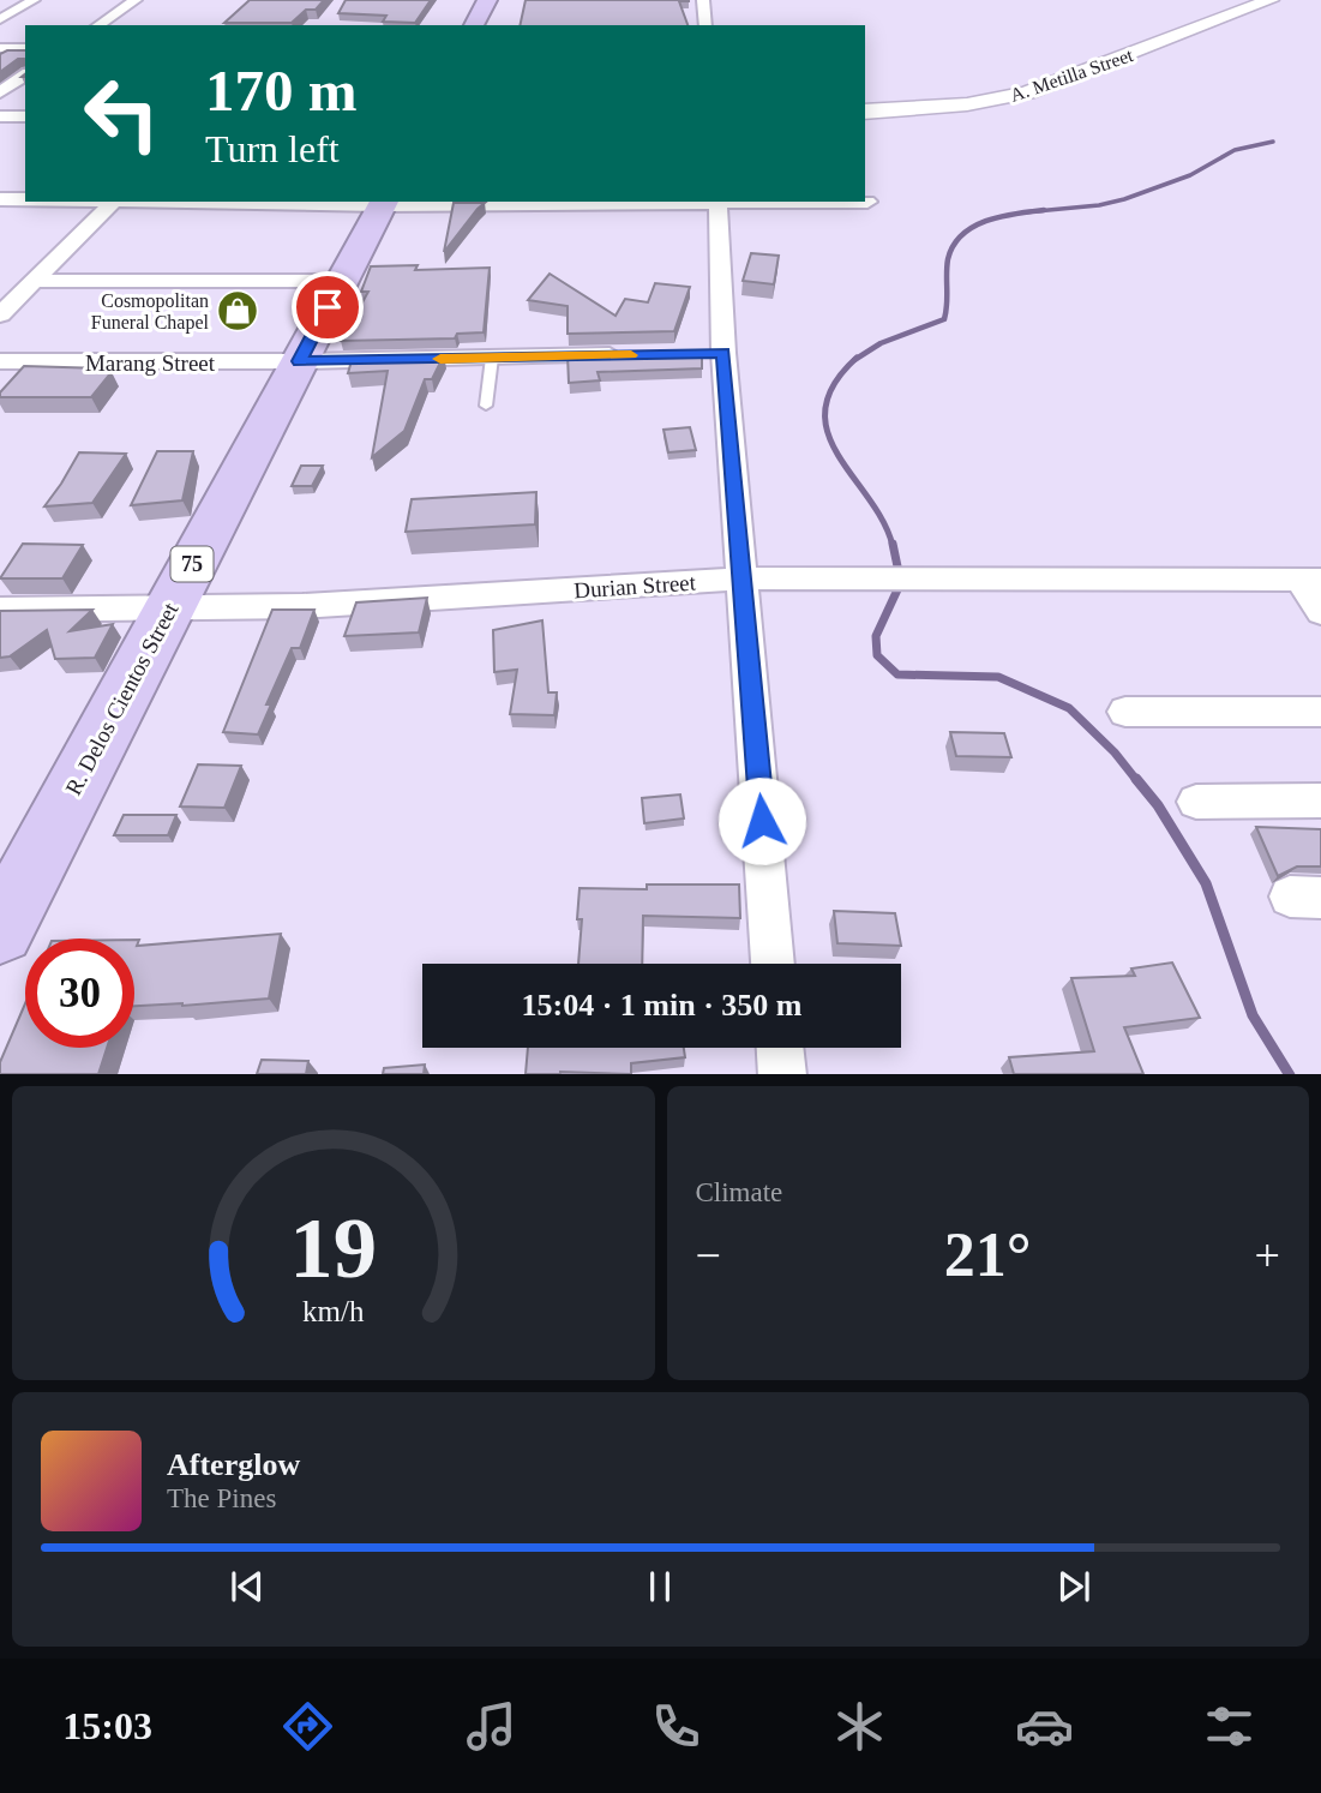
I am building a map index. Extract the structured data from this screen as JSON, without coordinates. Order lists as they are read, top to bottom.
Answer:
{
  "streets": {
    "highway": ["75", "R. Delos Cientos Street"],
    "main road": ["A. Metilla Street"],
    "street": ["Marang Street", "Durian Street"]
  },
  "crossings": [
    ["Marang Street", "R. Delos Cientos Street"],
    ["Durian Street", "R. Delos Cientos Street"]
  ],
  "places": {
    "shop": ["Cosmopolitan Funeral Chapel"]
  },
  "page": {
    "turn": ["170 m", "Turn left"],
    "limit": "30",
    "trip": "15:04 · 1 min · 350 m",
    "tile": "Climate",
    "heat": ["−", "21°", "+"],
    "song": ["Afterglow", "The Pines"],
    "tabs": "15:03",
    "gauge": ["19", "km/h"]
  }
}
